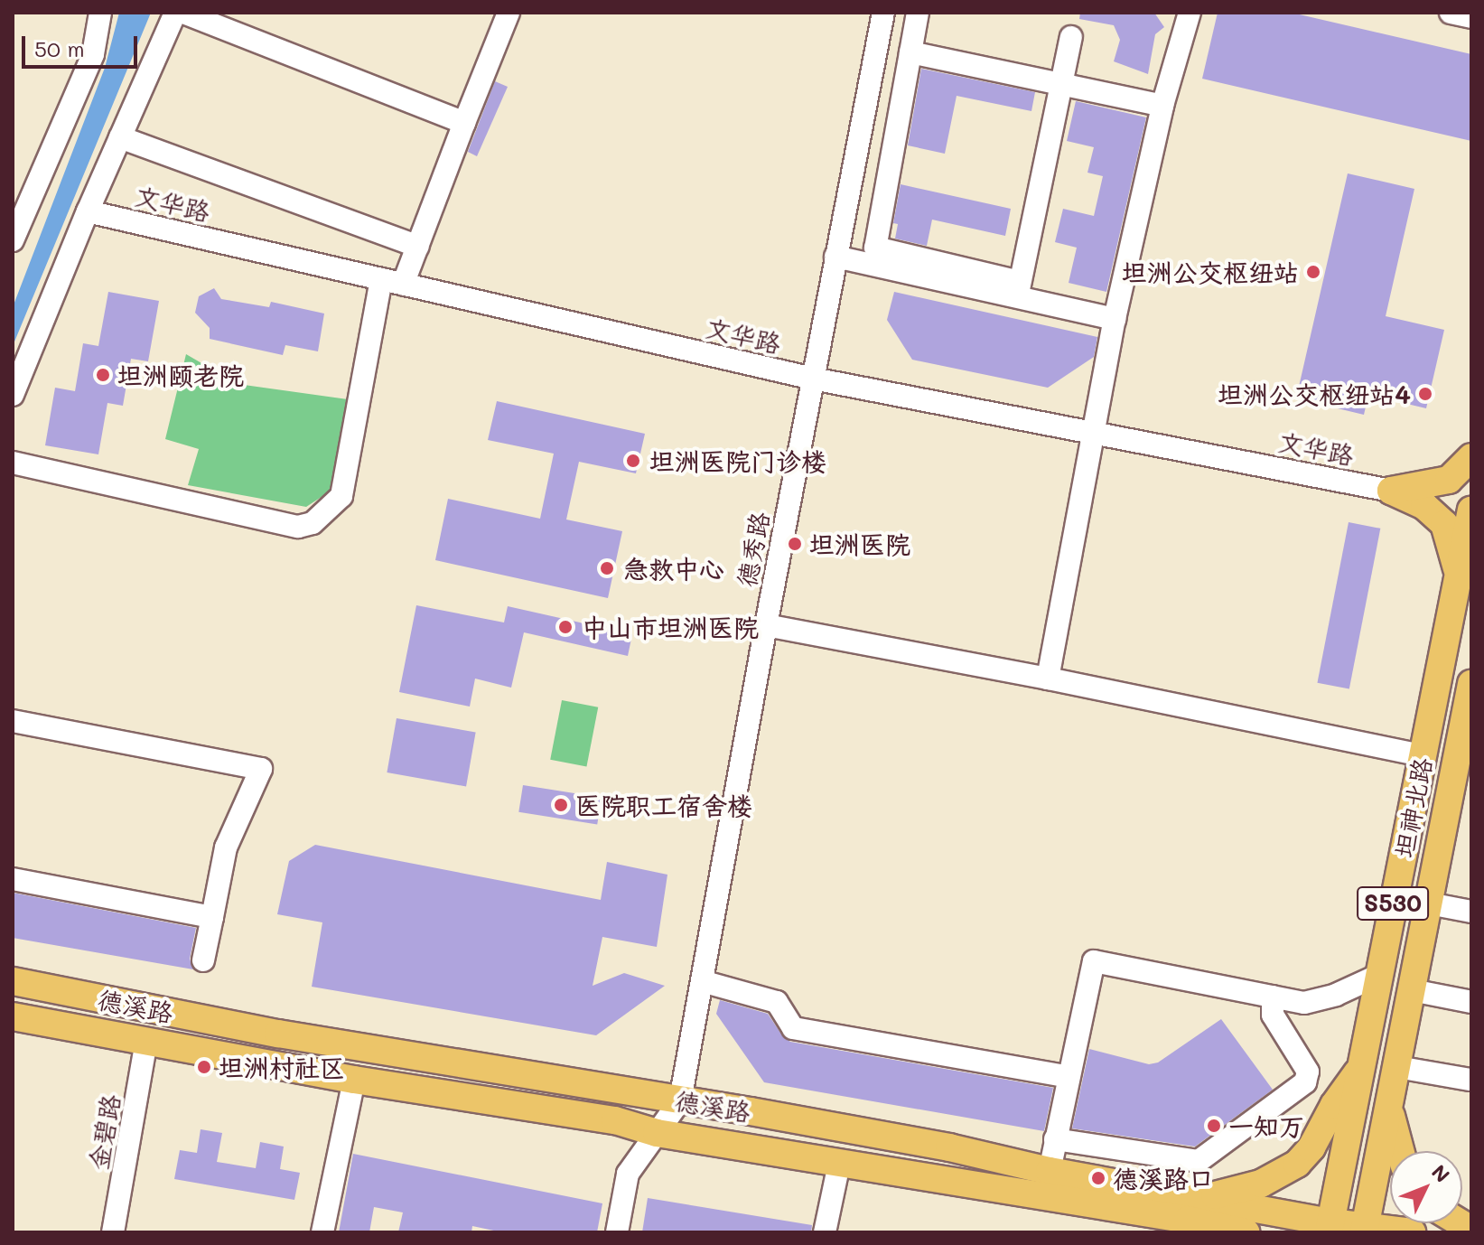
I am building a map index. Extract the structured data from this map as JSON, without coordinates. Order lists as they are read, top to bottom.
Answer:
{
  "streets": {
    "main road": ["坦神北路", "S530", "德溪路"],
    "street": ["文华路", "德秀路", "金碧路"]
  },
  "crossings": [
    ["文华路", "德秀路"],
    ["德秀路", "德溪路"],
    ["坦神北路", "德溪路"],
    ["德溪路", "金碧路"]
  ],
  "places": [
    "坦洲公交枢纽站",
    "坦洲颐老院",
    "坦洲公交枢纽站4",
    "坦洲医院门诊楼",
    "坦洲医院",
    "急救中心",
    "中山市坦洲医院",
    "医院职工宿舍楼",
    "坦洲村社区",
    "一知万",
    "德溪路口"
  ],
  "scale_bar": "50 m",
  "north": "top right"
}
